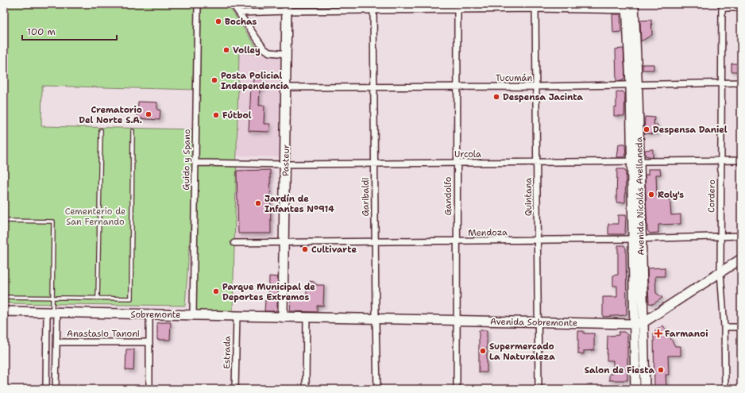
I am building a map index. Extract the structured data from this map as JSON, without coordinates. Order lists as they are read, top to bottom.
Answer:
{
  "streets": {
    "main road": [
      "Pasteur",
      "Avenida Nicolás Avellaneda",
      "Sobremonte",
      "Avenida Sobremonte"
    ],
    "street": [
      "Tucumán",
      "Urcola",
      "Guido y Spano",
      "Gandolfo",
      "Cordero",
      "Garibaldi",
      "Quintana",
      "Mendoza",
      "Anastasio Tanoni",
      "Estrada"
    ]
  },
  "crossings": [
    ["Tucumán", "Pasteur"],
    ["Tucumán", "Gandolfo"],
    ["Tucumán", "Avenida Nicolás Avellaneda"],
    ["Tucumán", "Cordero"],
    ["Tucumán", "Garibaldi"],
    ["Tucumán", "Quintana"],
    ["Urcola", "Guido y Spano"],
    ["Urcola", "Pasteur"],
    ["Urcola", "Gandolfo"],
    ["Urcola", "Avenida Nicolás Avellaneda"],
    ["Urcola", "Cordero"],
    ["Urcola", "Garibaldi"],
    ["Urcola", "Quintana"],
    ["Guido y Spano", "Sobremonte"],
    ["Pasteur", "Mendoza"],
    ["Pasteur", "Sobremonte"],
    ["Gandolfo", "Mendoza"],
    ["Gandolfo", "Avenida Sobremonte"],
    ["Avenida Nicolás Avellaneda", "Mendoza"],
    ["Avenida Nicolás Avellaneda", "Avenida Sobremonte"],
    ["Cordero", "Mendoza"],
    ["Cordero", "Avenida Sobremonte"],
    ["Garibaldi", "Mendoza"],
    ["Garibaldi", "Avenida Sobremonte"],
    ["Quintana", "Mendoza"],
    ["Quintana", "Avenida Sobremonte"],
    ["Sobremonte", "Avenida Sobremonte"],
    ["Sobremonte", "Estrada"]
  ],
  "parks": ["Cementerio de San Fernando"],
  "places": {
    "other": [
      "Bochas",
      "Volley",
      "Posta Policial Independencia",
      "Despensa Jacinta",
      "Crematorio Del Norte S.A.",
      "Fútbol",
      "Despensa Daniel",
      "Roly's",
      "Jardín de Infantes Nº914",
      "Cultivarte",
      "Parque Municipal de Deportes Extremos",
      "Supermercado La Naturaleza",
      "Salon de Fiesta"
    ],
    "health": ["Farmanoi"]
  },
  "scale_bar": "100 m"
}
